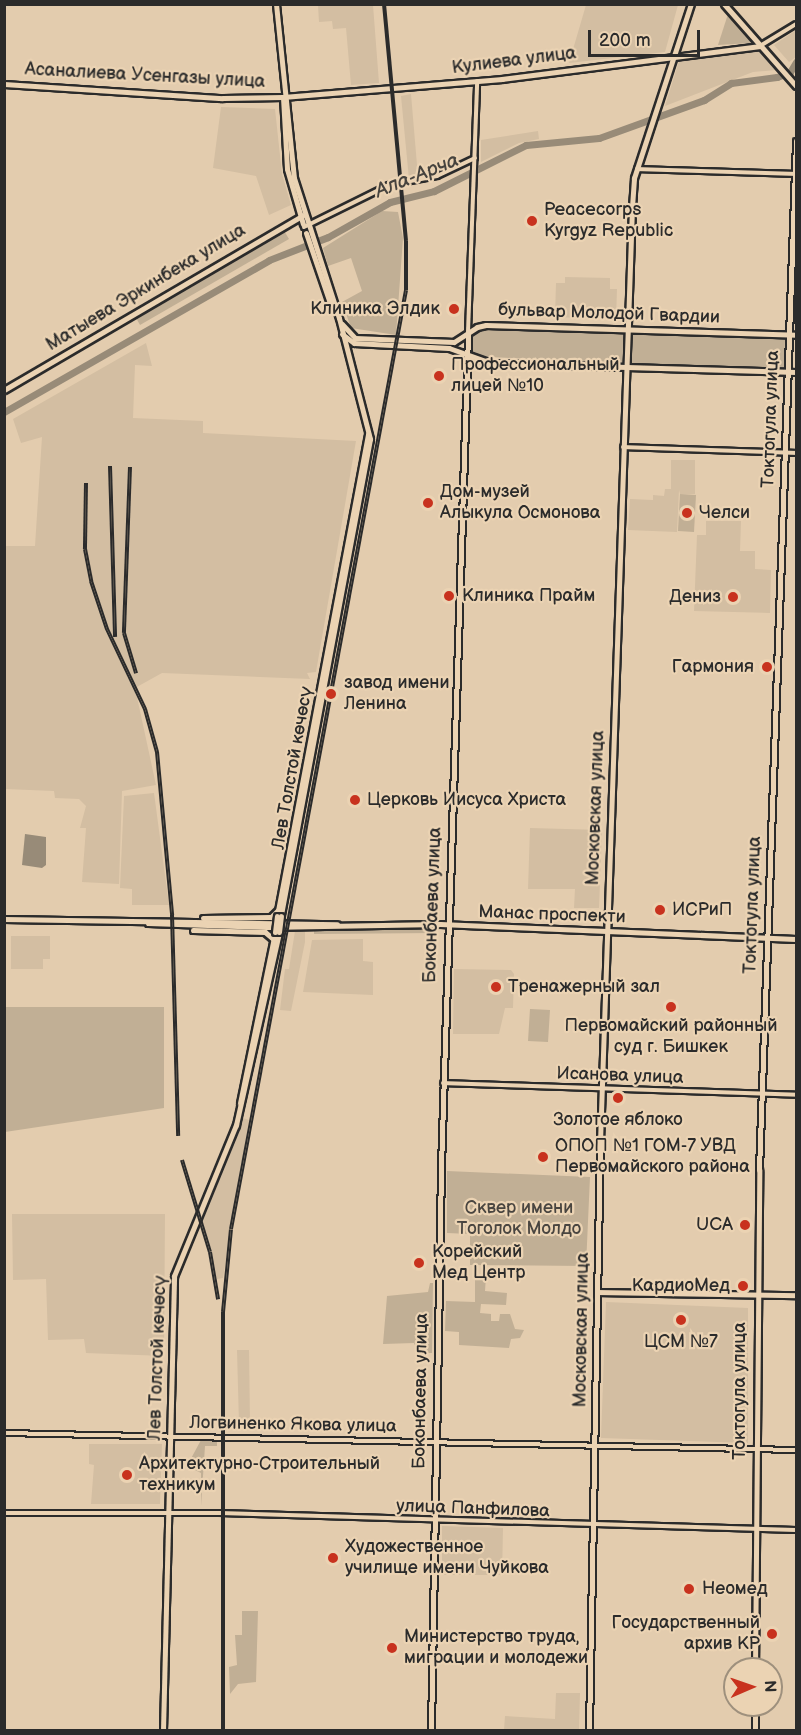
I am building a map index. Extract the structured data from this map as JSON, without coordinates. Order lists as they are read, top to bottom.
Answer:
{
  "streets": {
    "main road": [
      "Кулиева улица",
      "Асаналиева Усенгазы улица",
      "Матыева Эркинбека улица",
      "бульвар Молодой Гвардии",
      "Токтогула улица",
      "Лев Толстой көчөсү",
      "Московская улица",
      "Боконбаева улица",
      "Манас проспекти"
    ],
    "street": ["Исанова улица", "Логвиненко Якова улица", "улица Панфилова"]
  },
  "crossings": [
    ["Кулиева улица", "Асаналиева Усенгазы улица"],
    ["Кулиева улица", "Московская улица"],
    ["Кулиева улица", "Боконбаева улица"],
    ["Асаналиева Усенгазы улица", "Лев Толстой көчөсү"],
    ["Матыева Эркинбека улица", "Лев Толстой көчөсү"],
    ["бульвар Молодой Гвардии", "Токтогула улица"],
    ["бульвар Молодой Гвардии", "Московская улица"],
    ["бульвар Молодой Гвардии", "Боконбаева улица"],
    ["Токтогула улица", "Манас проспекти"],
    ["Токтогула улица", "Исанова улица"],
    ["Токтогула улица", "Логвиненко Якова улица"],
    ["Токтогула улица", "улица Панфилова"],
    ["Лев Толстой көчөсү", "Логвиненко Якова улица"],
    ["Лев Толстой көчөсү", "улица Панфилова"],
    ["Московская улица", "Манас проспекти"],
    ["Московская улица", "Исанова улица"],
    ["Московская улица", "Логвиненко Якова улица"],
    ["Московская улица", "улица Панфилова"],
    ["Боконбаева улица", "Манас проспекти"],
    ["Боконбаева улица", "Исанова улица"],
    ["Боконбаева улица", "Логвиненко Якова улица"],
    ["Боконбаева улица", "улица Панфилова"]
  ],
  "water": ["Ала-Арча"],
  "parks": ["Сквер имени Тоголок Молдо"],
  "places": [
    "Peacecorps Kyrgyz Republic",
    "Клиника Элдик",
    "Профессиональный лицей №10",
    "Дом-музей Алыкула Осмонова",
    "Челси",
    "Клиника Прайм",
    "Дениз",
    "Гармония",
    "завод имени Ленина",
    "Церковь Иисуса Христа",
    "ИСРиП",
    "Тренажерный зал",
    "Первомайский районный суд г. Бишкек",
    "Золотое яблоко",
    "ОПОП №1 ГОМ-7 УВД Первомайского района",
    "UCA",
    "Корейский Мед Центр",
    "КардиоМед",
    "ЦСМ №7",
    "Архитектурно-Строительный техникум",
    "Художественное училище имени Чуйкова",
    "Неомед",
    "Государственный архив КР",
    "Министерство труда, миграции и молодежи"
  ],
  "scale_bar": "200 m",
  "north": "right"
}
